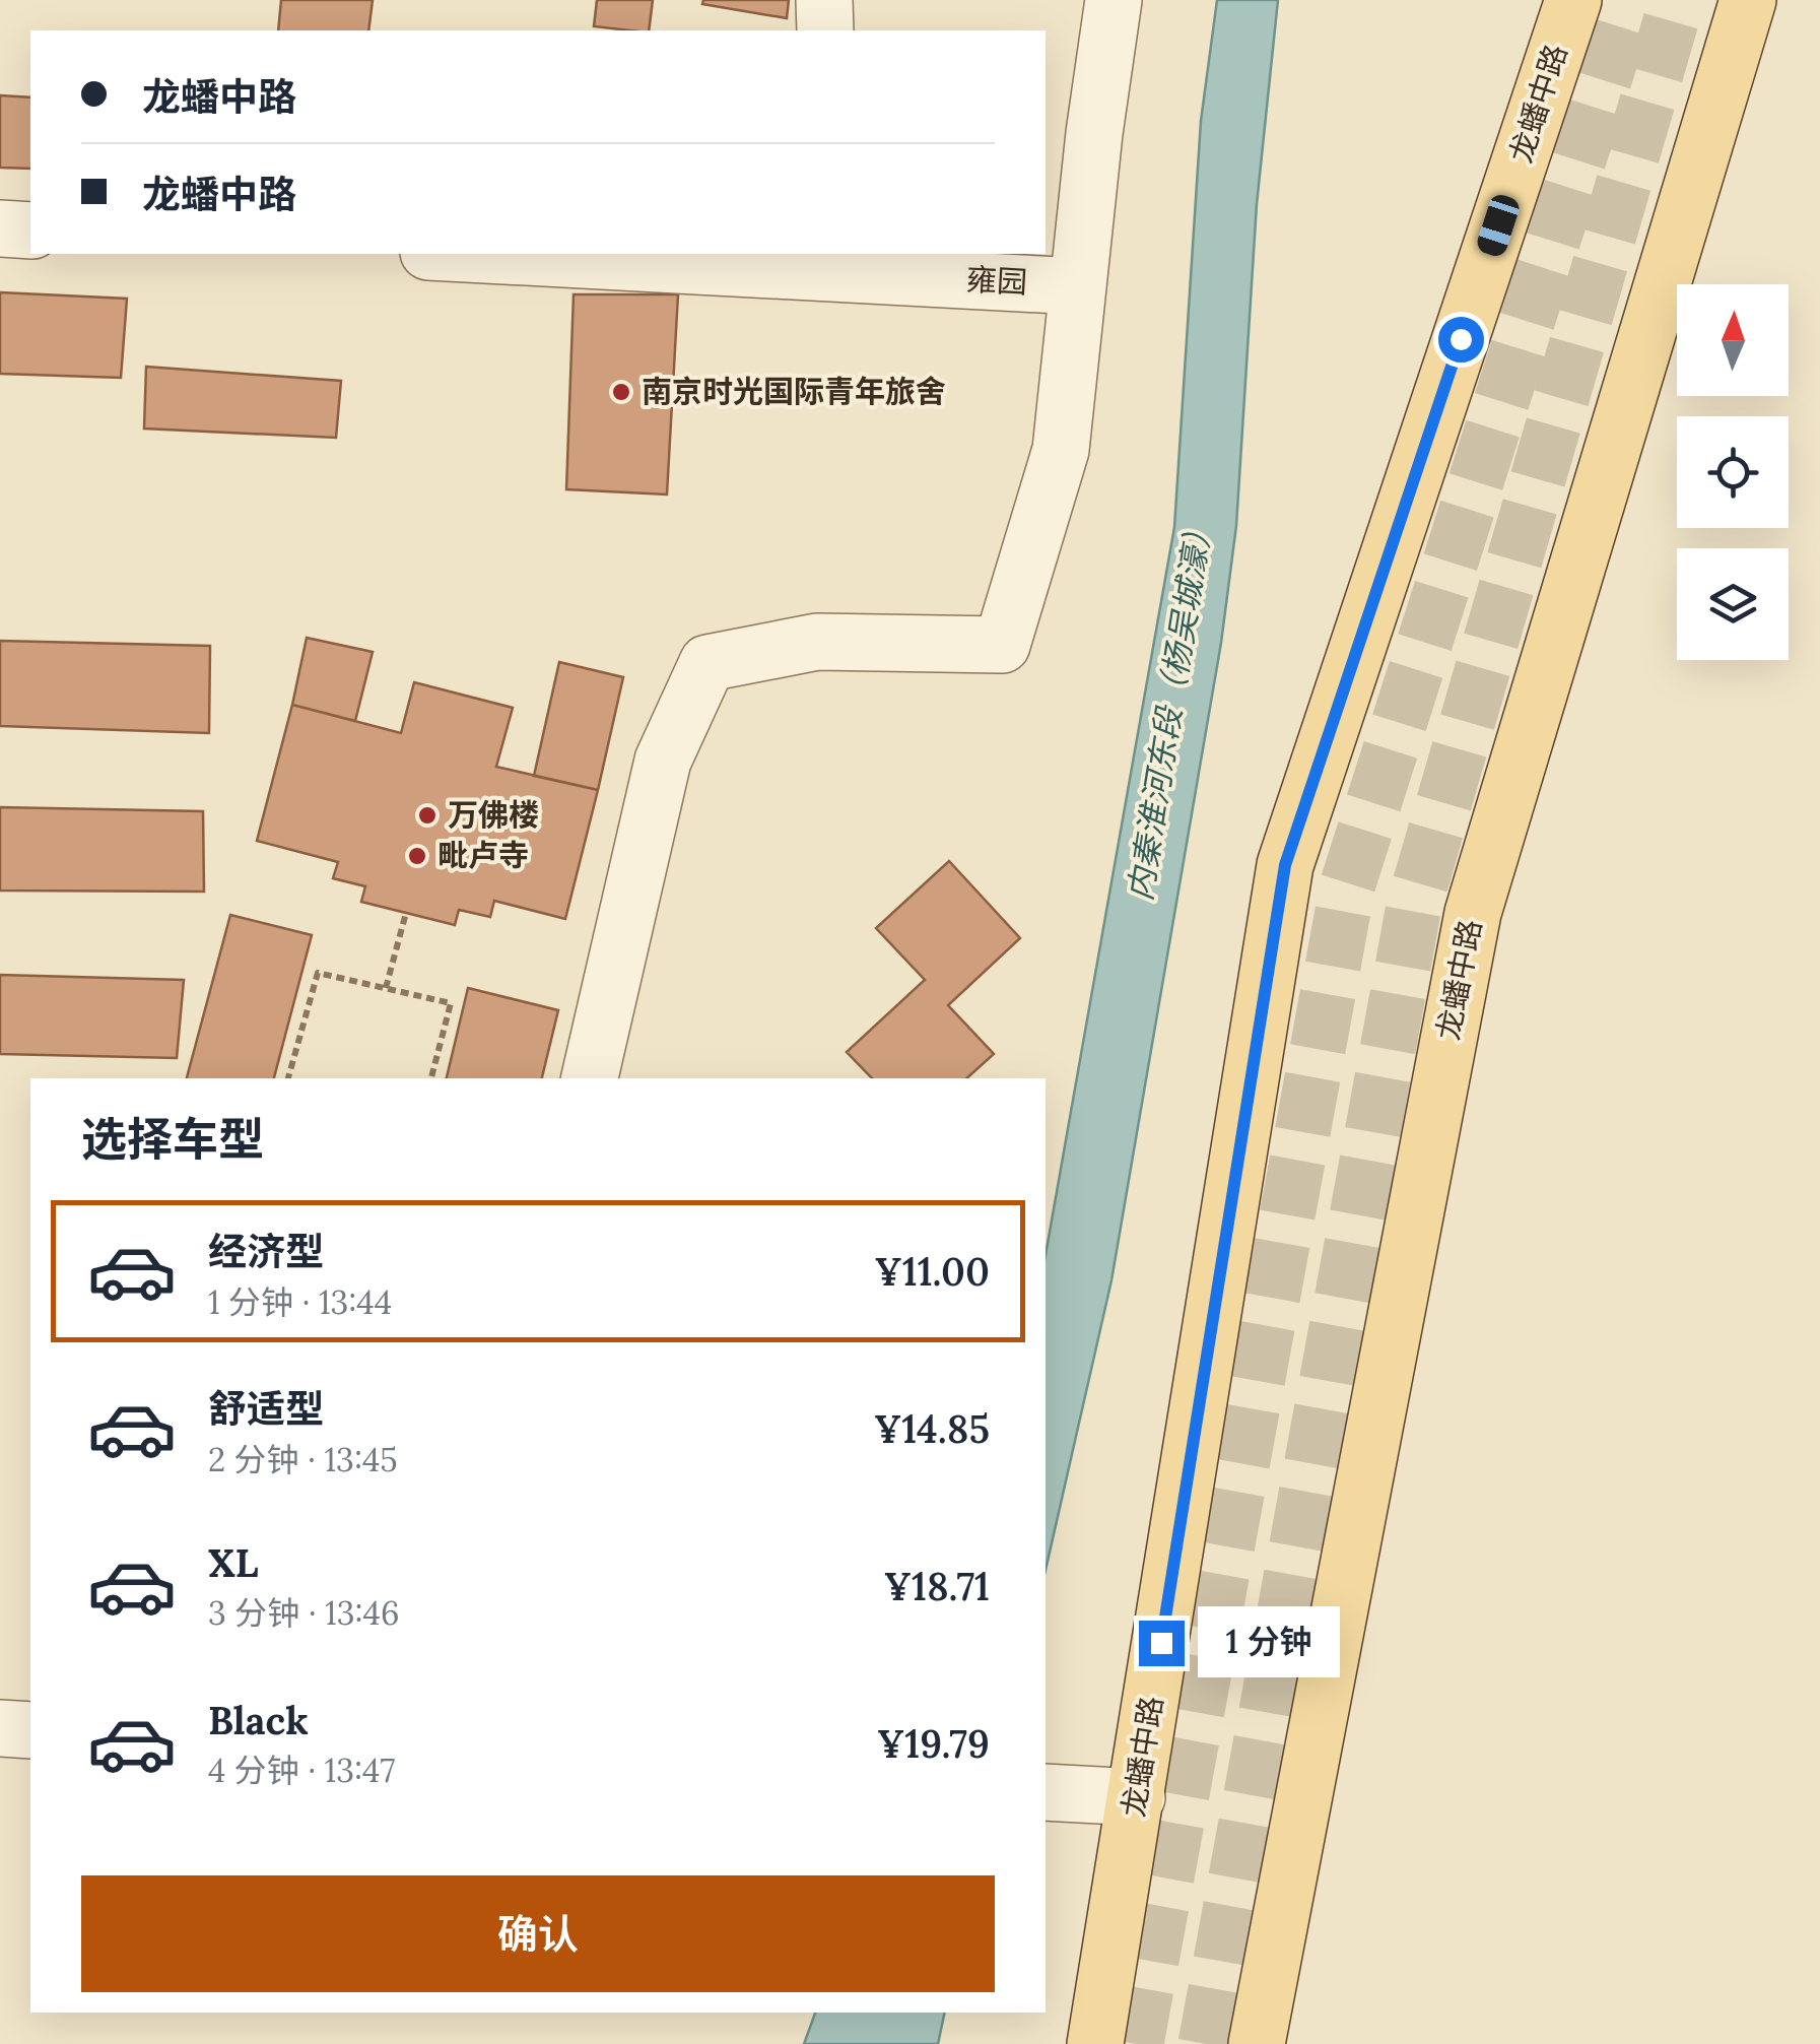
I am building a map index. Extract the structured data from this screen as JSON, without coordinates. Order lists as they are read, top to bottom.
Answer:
{
  "streets": {
    "main road": ["龙蟠中路"],
    "street": ["雍园"]
  },
  "water": ["内秦淮河东段（杨吴城濠）"],
  "places": ["南京时光国际青年旅舍", "万佛楼", "毗卢寺"],
  "north": "top",
  "page": {
    "banner": ["龙蟠中路", "龙蟠中路"],
    "heading": "选择车型",
    "list": [
      {
        "name": "经济型",
        "note": "1 分钟 · 13:44",
        "value": "¥11.00"
      },
      {
        "name": "舒适型",
        "note": "2 分钟 · 13:45",
        "value": "¥14.85"
      },
      {
        "name": "XL",
        "note": "3 分钟 · 13:46",
        "value": "¥18.71"
      },
      {
        "name": "Black",
        "note": "4 分钟 · 13:47",
        "value": "¥19.79"
      }
    ],
    "bubble": "1 分钟",
    "buttons": "确认"
  }
}
